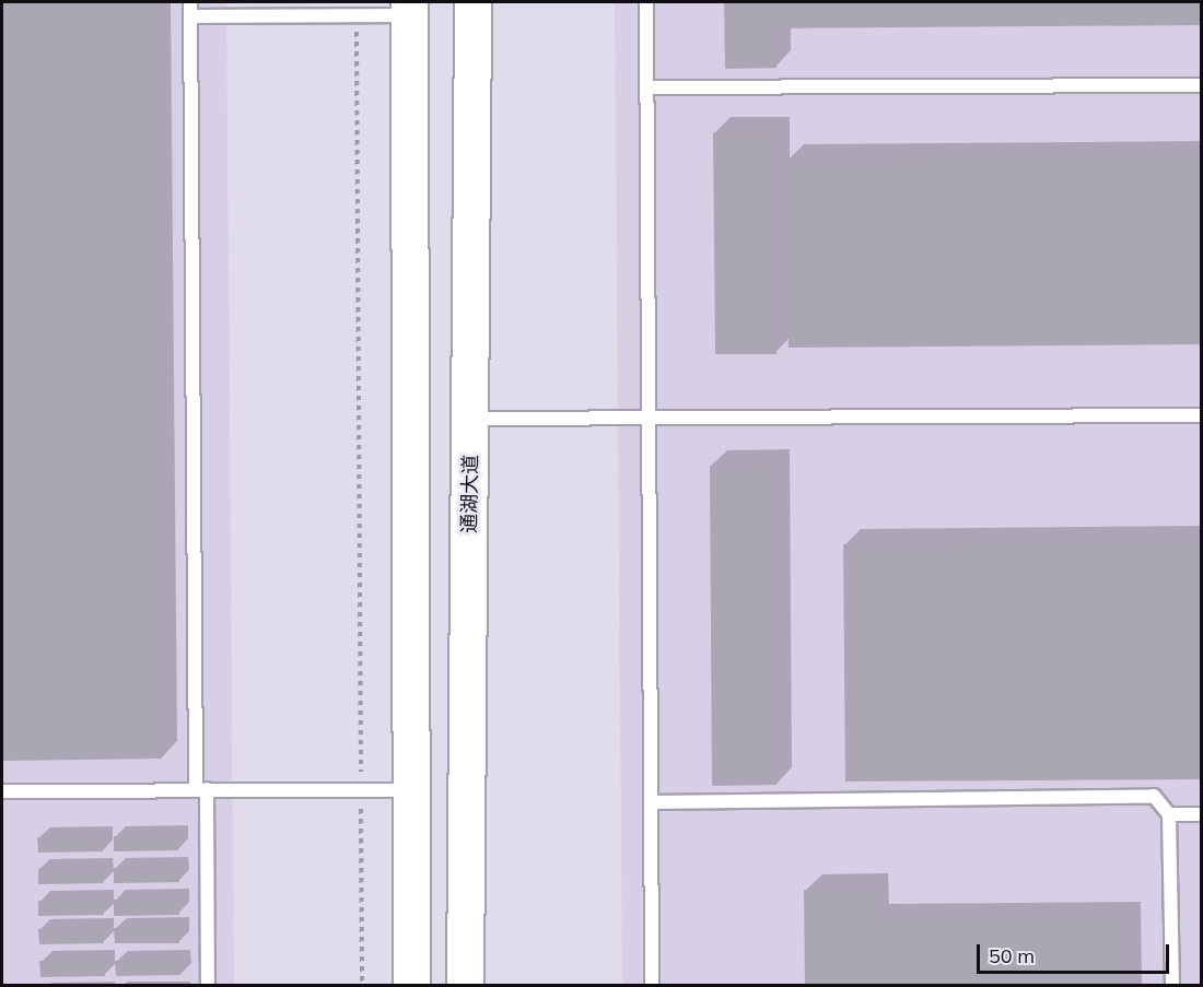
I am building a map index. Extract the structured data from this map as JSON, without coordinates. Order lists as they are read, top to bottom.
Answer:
{
  "streets": {
    "main road": ["通湖大道"]
  },
  "scale_bar": "50 m"
}
